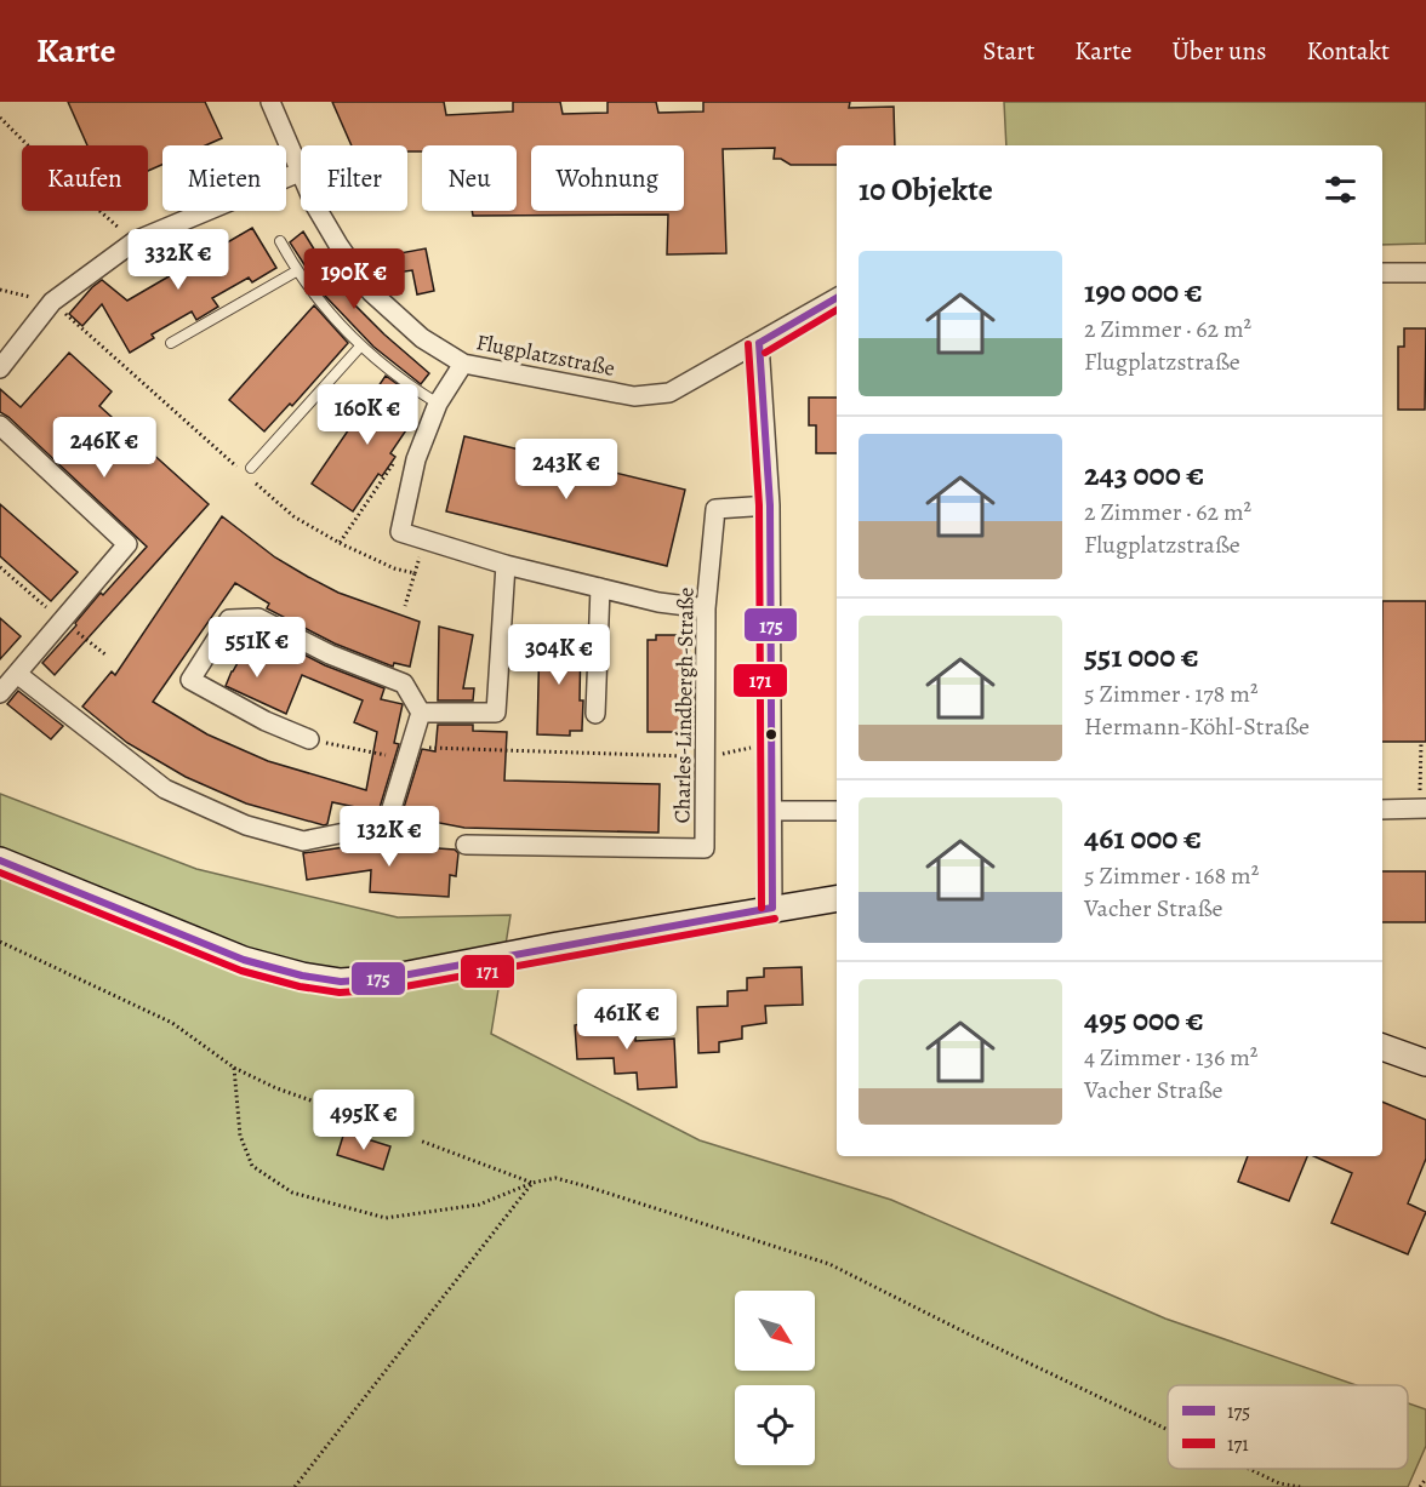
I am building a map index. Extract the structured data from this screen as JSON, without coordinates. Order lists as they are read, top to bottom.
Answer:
{
  "streets": {
    "street": ["Flugplatzstraße", "Charles-Lindbergh-Straße"]
  },
  "lines": ["transit line 175", "transit line 171"],
  "legend": ["175", "171"],
  "north": "bottom right",
  "page": {
    "header": "Karte",
    "nav": [
      "Start",
      "Karte",
      "Über uns",
      "Kontakt"
    ],
    "chip": [
      "Kaufen",
      "Mieten",
      "Filter",
      "Neu",
      "Wohnung"
    ],
    "heading": "10 Objekte",
    "price": [
      "332K €",
      "190K €",
      "160K €",
      "246K €",
      "243K €",
      "551K €",
      "304K €",
      "132K €",
      "461K €",
      "495K €"
    ],
    "list": [
      {
        "name": "190 000 €",
        "note": "2 Zimmer · 62 m² · Flugplatzstraße"
      },
      {
        "name": "243 000 €",
        "note": "2 Zimmer · 62 m² · Flugplatzstraße"
      },
      {
        "name": "551 000 €",
        "note": "5 Zimmer · 178 m² · Hermann-Köhl-Straße"
      },
      {
        "name": "461 000 €",
        "note": "5 Zimmer · 168 m² · Vacher Straße"
      },
      {
        "name": "495 000 €",
        "note": "4 Zimmer · 136 m² · Vacher Straße"
      }
    ]
  }
}
